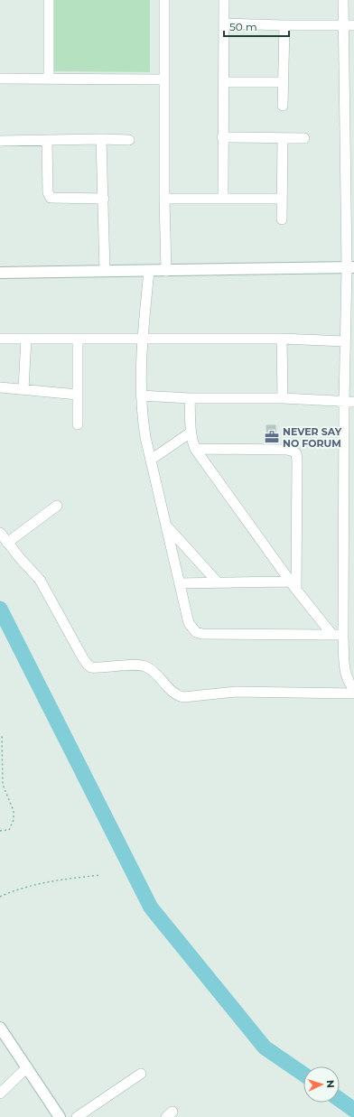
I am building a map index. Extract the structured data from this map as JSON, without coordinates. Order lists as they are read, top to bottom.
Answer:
{
  "places": {
    "office": ["NEVER SAY NO FORUM"]
  },
  "scale_bar": "50 m",
  "north": "right"
}
